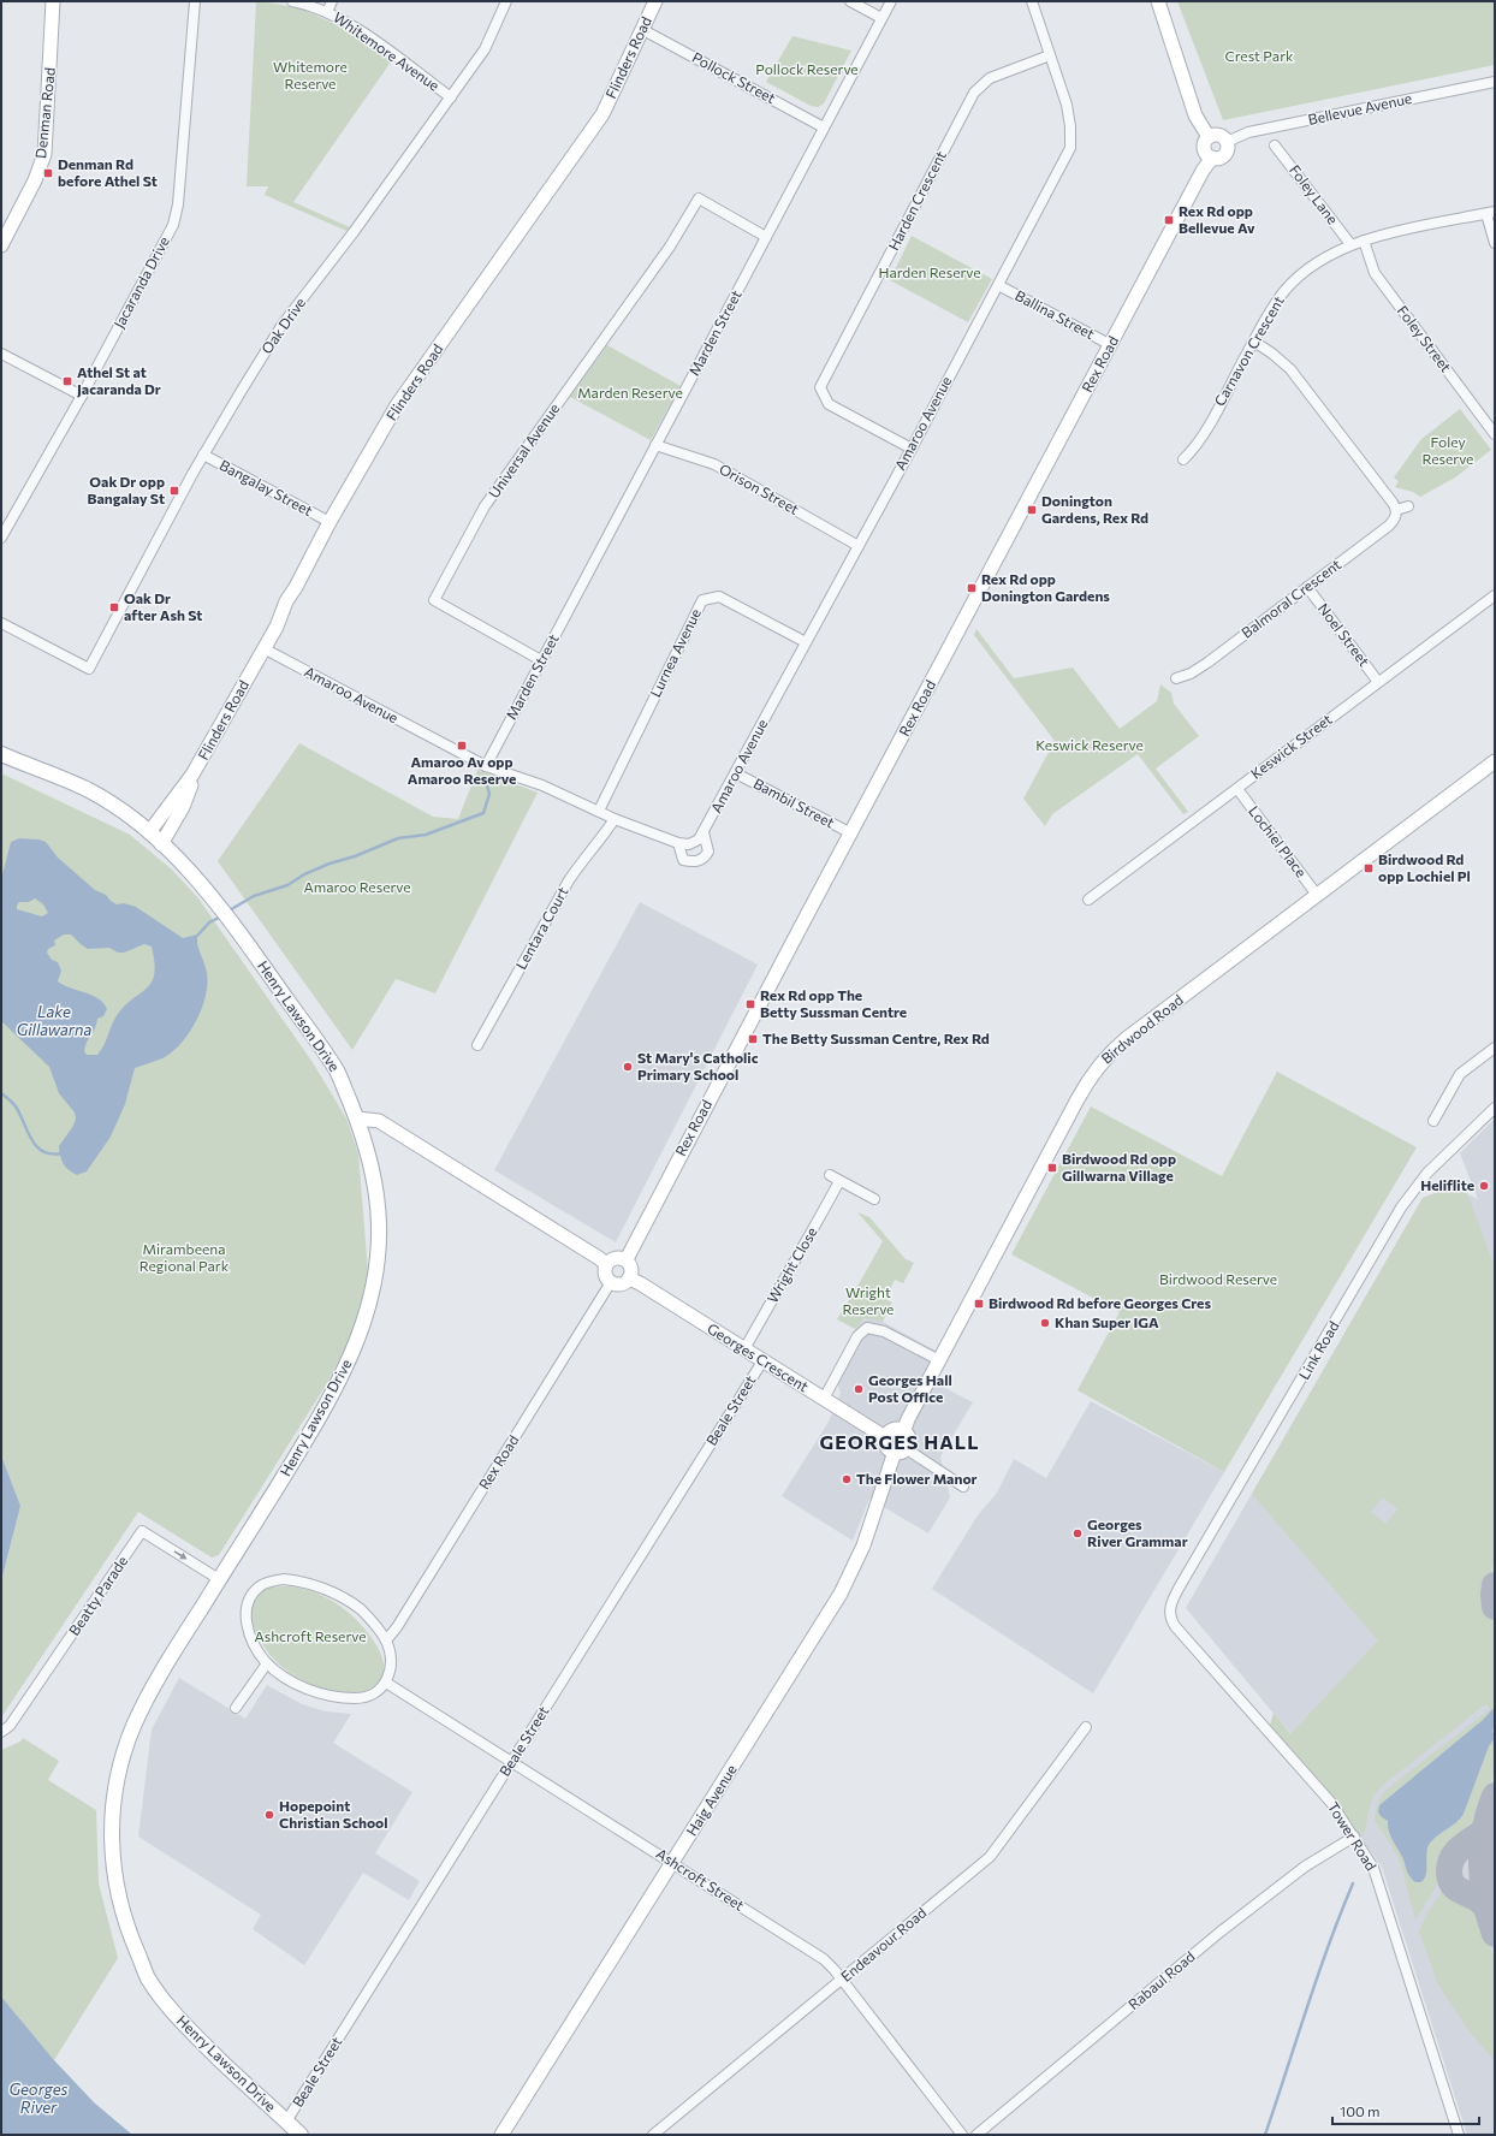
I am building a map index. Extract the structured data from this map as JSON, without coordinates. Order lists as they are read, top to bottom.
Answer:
{
  "streets": {
    "main road": ["Henry Lawson Drive"],
    "street": [
      "Whitemore Avenue",
      "Flinders Road",
      "Pollock Street",
      "Bellevue Avenue",
      "Denman Road",
      "Foley Lane",
      "Harden Crescent",
      "Jacaranda Drive",
      "Ballina Street",
      "Oak Drive",
      "Marden Street",
      "Foley Street",
      "Carnavon Crescent",
      "Rex Road",
      "Amaroo Avenue",
      "Universal Avenue",
      "Bangalay Street",
      "Orison Street",
      "Balmoral Crescent",
      "Noel Street",
      "Lurnea Avenue",
      "Keswick Street",
      "Bambil Street",
      "Lochiel Place",
      "Lentara Court",
      "Birdwood Road",
      "Wright Close",
      "Link Road",
      "Georges Crescent",
      "Beale Street",
      "Beatty Parade",
      "Haig Avenue",
      "Tower Road",
      "Ashcroft Street",
      "Endeavour Road",
      "Rabaul Road"
    ]
  },
  "crossings": [
    ["Whitemore Avenue", "Oak Drive"],
    ["Flinders Road", "Pollock Street"],
    ["Flinders Road", "Amaroo Avenue"],
    ["Flinders Road", "Bangalay Street"],
    ["Flinders Road", "Henry Lawson Drive"],
    ["Pollock Street", "Marden Street"],
    ["Bellevue Avenue", "Rex Road"],
    ["Foley Lane", "Carnavon Crescent"],
    ["Harden Crescent", "Amaroo Avenue"],
    ["Ballina Street", "Rex Road"],
    ["Ballina Street", "Amaroo Avenue"],
    ["Oak Drive", "Bangalay Street"],
    ["Marden Street", "Amaroo Avenue"],
    ["Marden Street", "Universal Avenue"],
    ["Marden Street", "Orison Street"],
    ["Foley Street", "Carnavon Crescent"],
    ["Rex Road", "Bambil Street"],
    ["Rex Road", "Georges Crescent"],
    ["Rex Road", "Ashcroft Street"],
    ["Amaroo Avenue", "Orison Street"],
    ["Amaroo Avenue", "Lurnea Avenue"],
    ["Amaroo Avenue", "Bambil Street"],
    ["Amaroo Avenue", "Lentara Court"],
    ["Balmoral Crescent", "Noel Street"],
    ["Noel Street", "Keswick Street"],
    ["Keswick Street", "Lochiel Place"],
    ["Lochiel Place", "Birdwood Road"],
    ["Henry Lawson Drive", "Beale Street"],
    ["Henry Lawson Drive", "Beatty Parade"],
    ["Birdwood Road", "Georges Crescent"],
    ["Birdwood Road", "Haig Avenue"],
    ["Wright Close", "Georges Crescent"],
    ["Link Road", "Tower Road"],
    ["Georges Crescent", "Beale Street"],
    ["Georges Crescent", "Haig Avenue"],
    ["Beale Street", "Ashcroft Street"],
    ["Haig Avenue", "Ashcroft Street"],
    ["Tower Road", "Rabaul Road"],
    ["Ashcroft Street", "Endeavour Road"]
  ],
  "districts": ["GEORGES HALL"],
  "water": ["Lake Gillawarna", "Georges River"],
  "parks": [
    "Crest Park",
    "Whitemore Reserve",
    "Pollock Reserve",
    "Harden Reserve",
    "Marden Reserve",
    "Foley Reserve",
    "Keswick Reserve",
    "Amaroo Reserve",
    "Mirambeena Regional Park",
    "Birdwood Reserve",
    "Wright Reserve",
    "Ashcroft Reserve"
  ],
  "places": {
    "transit": [
      "Denman Rd before Athel St",
      "Rex Rd opp Bellevue Av",
      "Athel St at Jacaranda Dr",
      "Oak Dr opp Bangalay St",
      "Donington Gardens, Rex Rd",
      "Rex Rd opp Donington Gardens",
      "Oak Dr after Ash St",
      "Amaroo Av opp Amaroo Reserve",
      "Birdwood Rd opp Lochiel Pl",
      "Rex Rd opp The Betty Sussman Centre",
      "The Betty Sussman Centre, Rex Rd",
      "Birdwood Rd opp Gillwarna Village",
      "Birdwood Rd before Georges Cres"
    ],
    "other": [
      "St Mary's Catholic Primary School",
      "Heliflite",
      "Khan Super IGA",
      "Georges Hall Post Office",
      "The Flower Manor",
      "Georges River Grammar",
      "Hopepoint Christian School"
    ]
  },
  "scale_bar": "100 m"
}
